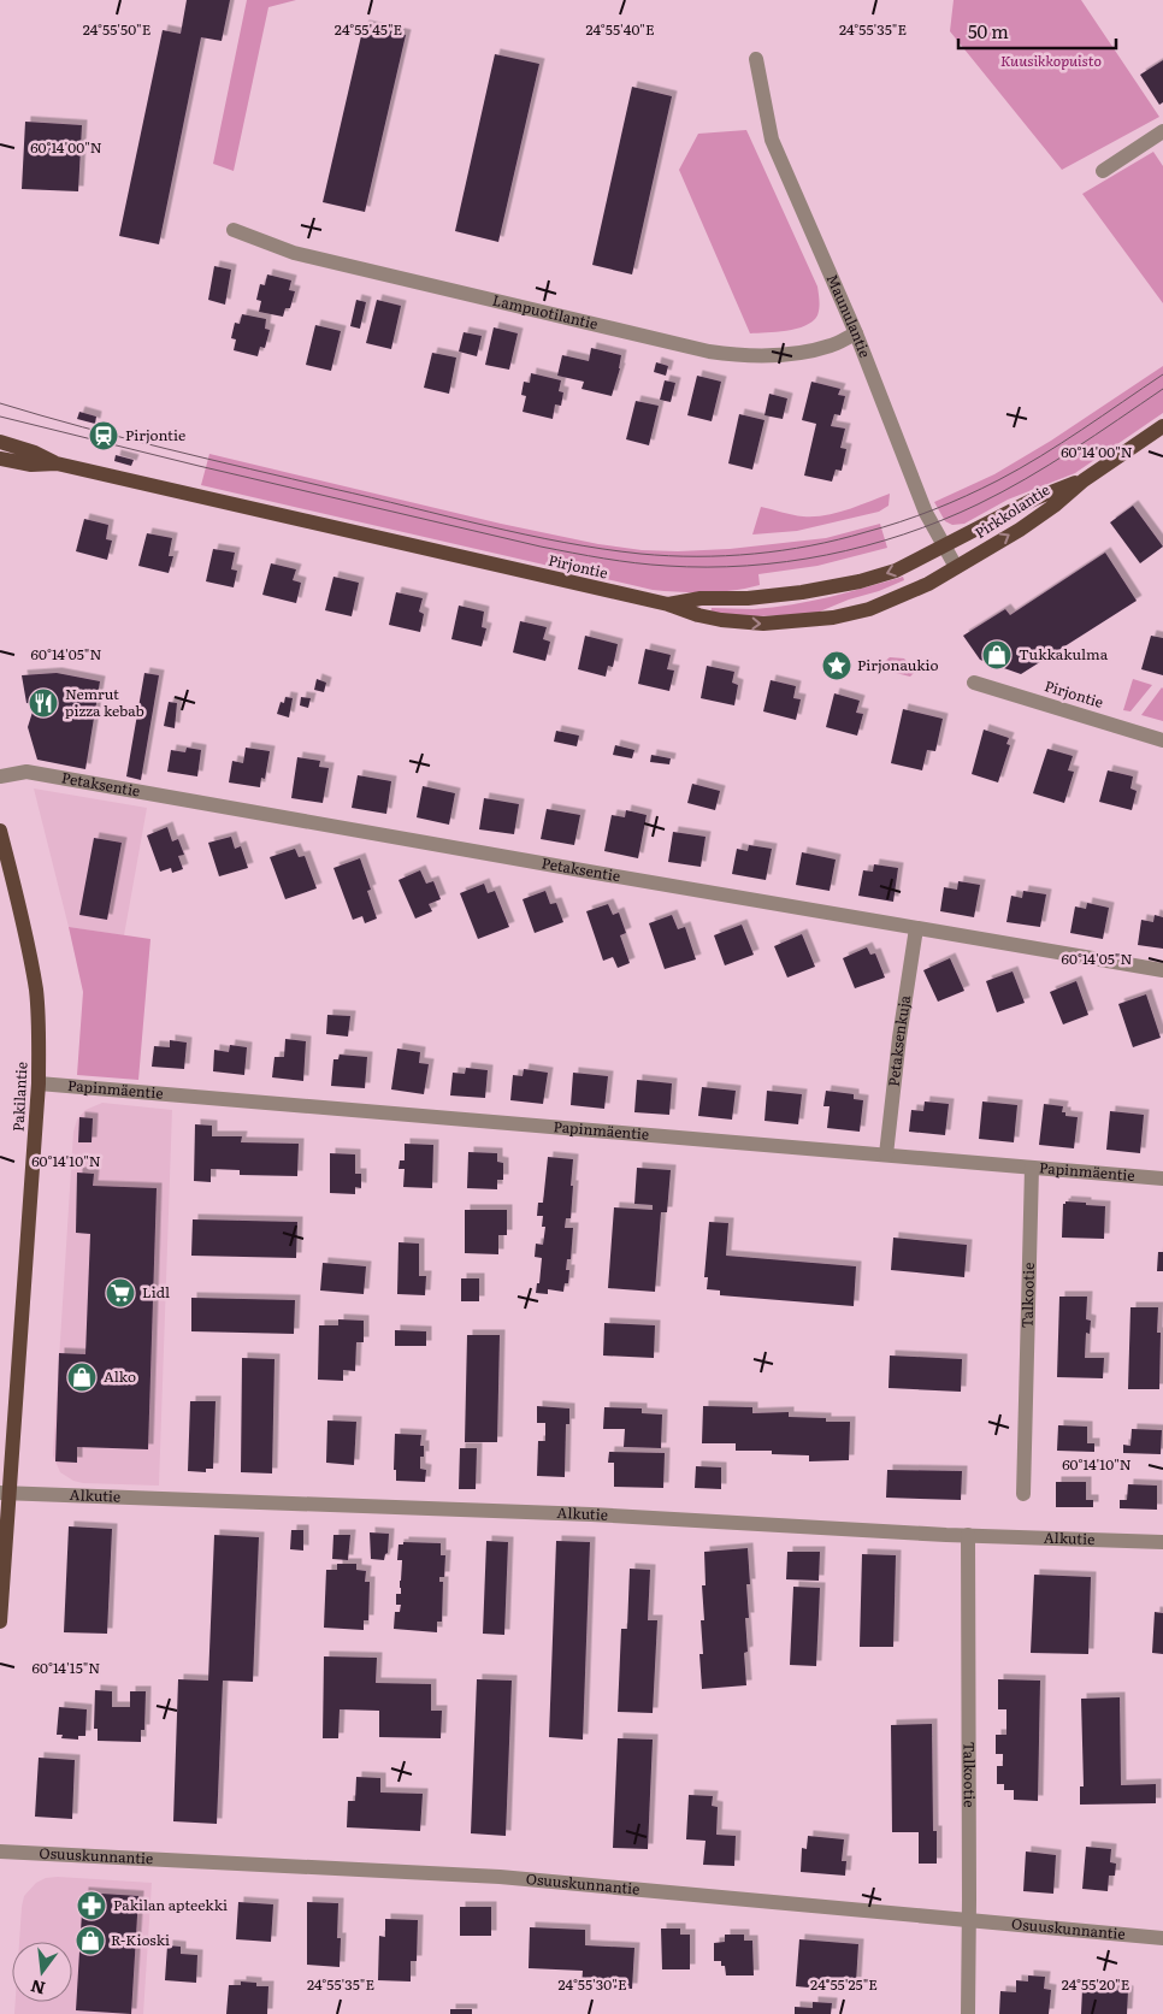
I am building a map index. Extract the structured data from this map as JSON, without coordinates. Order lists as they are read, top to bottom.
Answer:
{
  "streets": {
    "main road": ["Pirkkolantie", "Pirjontie", "Pakilantie"],
    "street": [
      "Lampuotilantie",
      "Maunulantie",
      "Petaksentie",
      "Petaksenkuja",
      "Papinmäentie",
      "Talkootie",
      "Alkutie",
      "Osuuskunnantie"
    ]
  },
  "crossings": [
    ["Lampuotilantie", "Maunulantie"],
    ["Maunulantie", "Pirkkolantie"],
    ["Maunulantie", "Pirjontie"],
    ["Pirkkolantie", "Pirjontie"],
    ["Petaksentie", "Petaksenkuja"],
    ["Petaksenkuja", "Papinmäentie"],
    ["Papinmäentie", "Pakilantie"],
    ["Papinmäentie", "Talkootie"],
    ["Pakilantie", "Alkutie"],
    ["Talkootie", "Alkutie"],
    ["Talkootie", "Osuuskunnantie"]
  ],
  "parks": ["Kuusikkopuisto"],
  "places": {
    "station": ["Pirjontie"],
    "shop": ["Tukkakulma", "Alko", "R-Kioski"],
    "place": ["Pirjonaukio"],
    "restaurant": ["Nemrut pizza kebab"],
    "supermarket": ["Lidl"],
    "pharmacy": ["Pakilan apteekki"]
  },
  "scale_bar": "50 m",
  "north": "bottom",
  "coordinates": [
    "24°55'50\"E",
    "24°55'45\"E",
    "24°55'40\"E",
    "24°55'35\"E",
    "60°14'00\"N",
    "60°14'05\"N",
    "60°14'10\"N",
    "60°14'15\"N",
    "24°55'30\"E",
    "24°55'25\"E",
    "24°55'20\"E"
  ]
}
